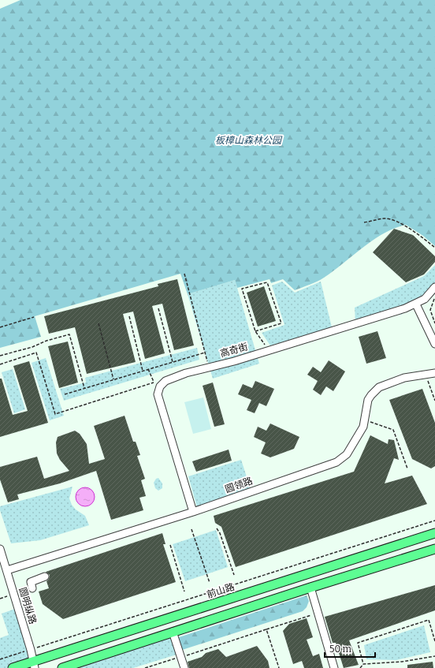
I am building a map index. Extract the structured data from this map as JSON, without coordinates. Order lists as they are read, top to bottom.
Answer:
{
  "streets": {
    "main road": ["前山路"],
    "lane": ["高奇街", "圆领路", "圆明纵路"]
  },
  "crossings": [
    ["圆领路", "圆明纵路"],
    ["前山路", "圆明纵路"]
  ],
  "parks": ["板樟山森林公园"],
  "scale_bar": "50 m"
}
